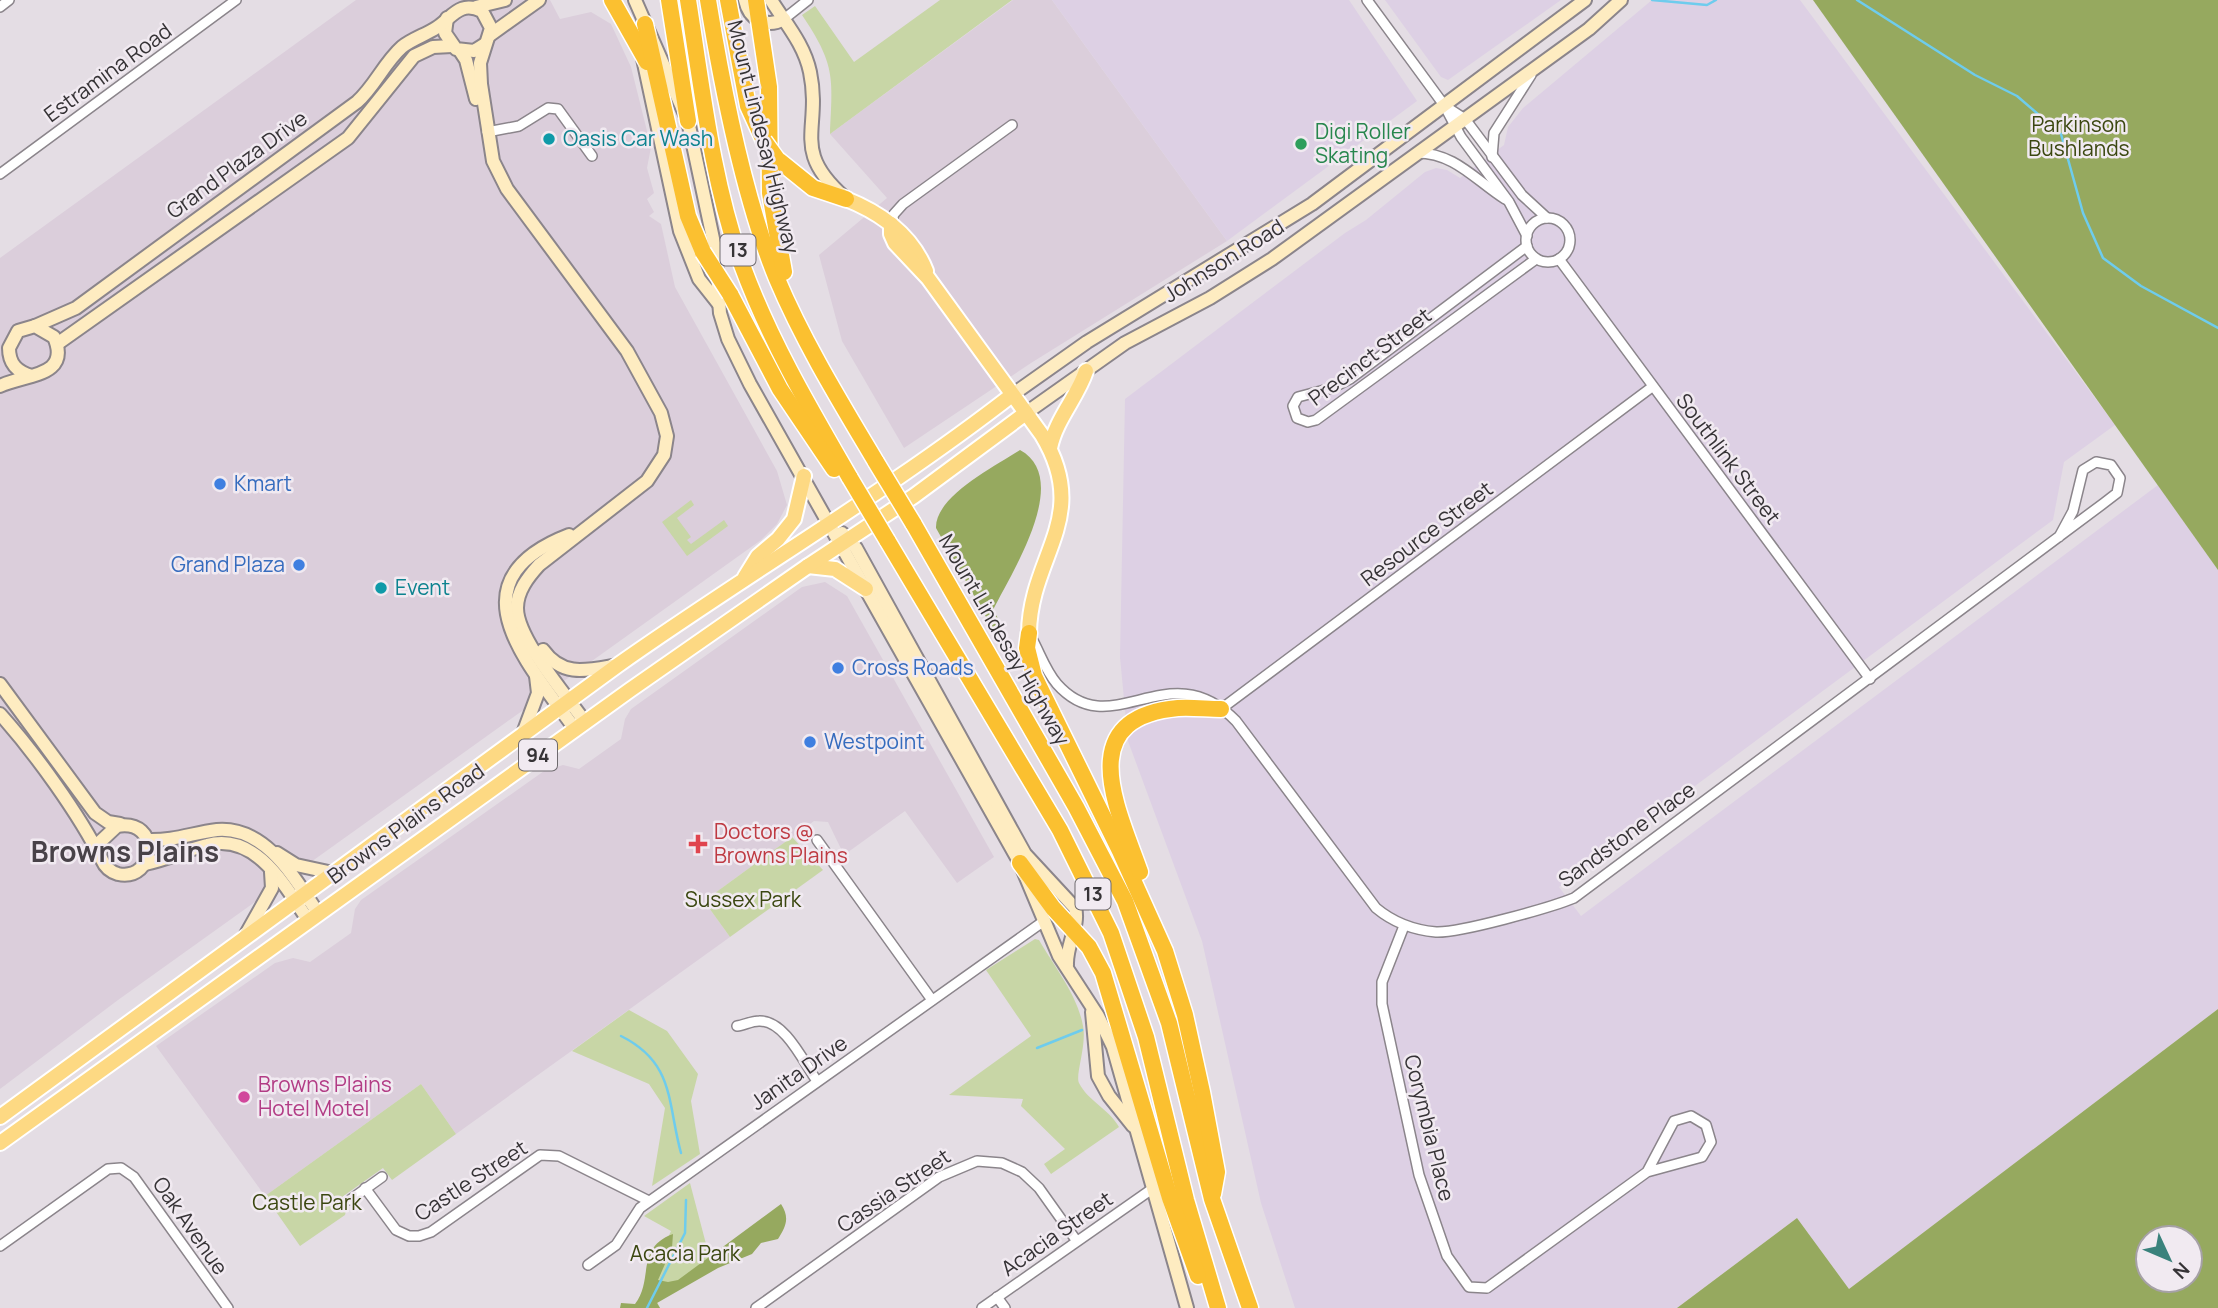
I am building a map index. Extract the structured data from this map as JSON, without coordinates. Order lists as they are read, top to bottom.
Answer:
{
  "streets": {
    "highway": ["Mount Lindesay Highway", "13"],
    "main road": ["Johnson Road", "94", "Browns Plains Road"],
    "street": [
      "Estramina Road",
      "Grand Plaza Drive",
      "Precinct Street",
      "Southlink Street",
      "Resource Street",
      "Sandstone Place",
      "Janita Drive",
      "Corymbia Place",
      "Castle Street",
      "Cassia Street",
      "Oak Avenue",
      "Acacia Street"
    ]
  },
  "crossings": [
    ["Mount Lindesay Highway", "Johnson Road"],
    ["Mount Lindesay Highway", "Sandstone Place"],
    ["Johnson Road", "Browns Plains Road"],
    ["Precinct Street", "Southlink Street"],
    ["Southlink Street", "Resource Street"],
    ["Southlink Street", "Sandstone Place"],
    ["Resource Street", "Sandstone Place"],
    ["Sandstone Place", "Corymbia Place"],
    ["Janita Drive", "Castle Street"],
    ["Cassia Street", "Acacia Street"]
  ],
  "districts": ["Browns Plains"],
  "parks": [
    "Parkinson Bushlands",
    "Sussex Park",
    "Castle Park",
    "Acacia Park"
  ],
  "places": {
    "other": [
      "Oasis Car Wash",
      "Digi Roller Skating",
      "Kmart",
      "Grand Plaza",
      "Event",
      "Cross Roads",
      "Westpoint",
      "Browns Plains Hotel Motel"
    ],
    "health": ["Doctors @ Browns Plains"]
  },
  "north": "bottom right"
}
